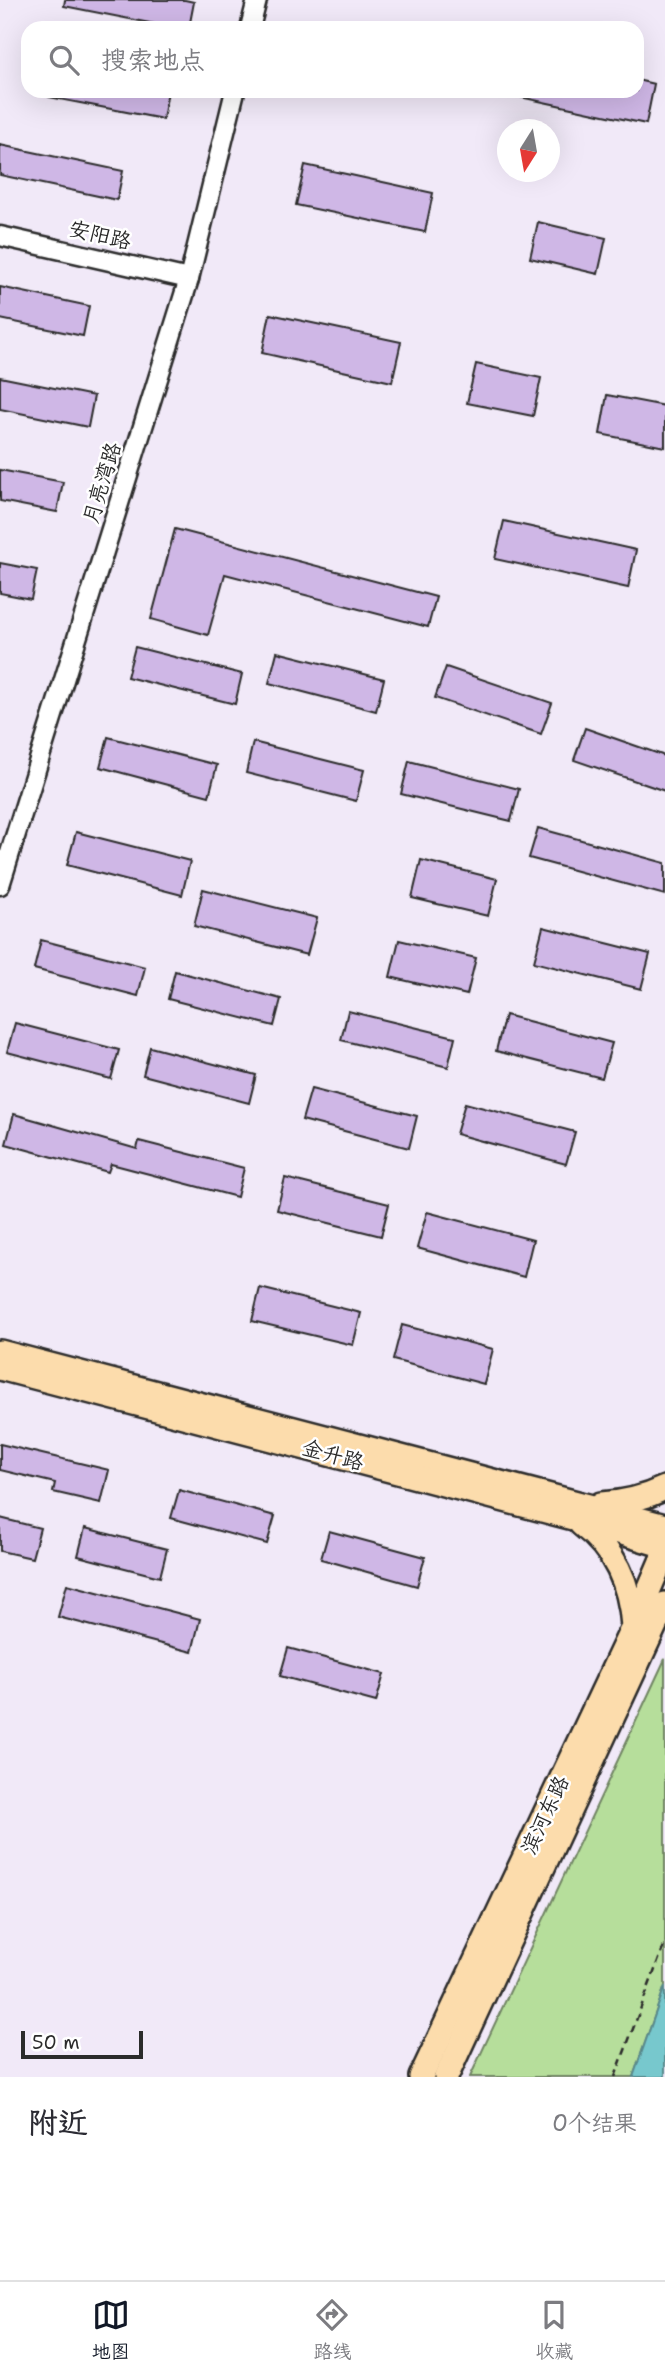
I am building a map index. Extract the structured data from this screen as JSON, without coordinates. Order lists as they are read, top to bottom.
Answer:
{
  "streets": {
    "main road": ["金升路", "滨河东路"],
    "street": ["安阳路", "月亮湾路"]
  },
  "crossings": [
    ["安阳路", "月亮湾路"]
  ],
  "scale_bar": "50 m",
  "north": "bottom",
  "page": {
    "search": "搜索地点",
    "scale": "50 m",
    "heading": ["附近", "0个结果"],
    "nav": ["地图", "路线", "收藏"]
  }
}
